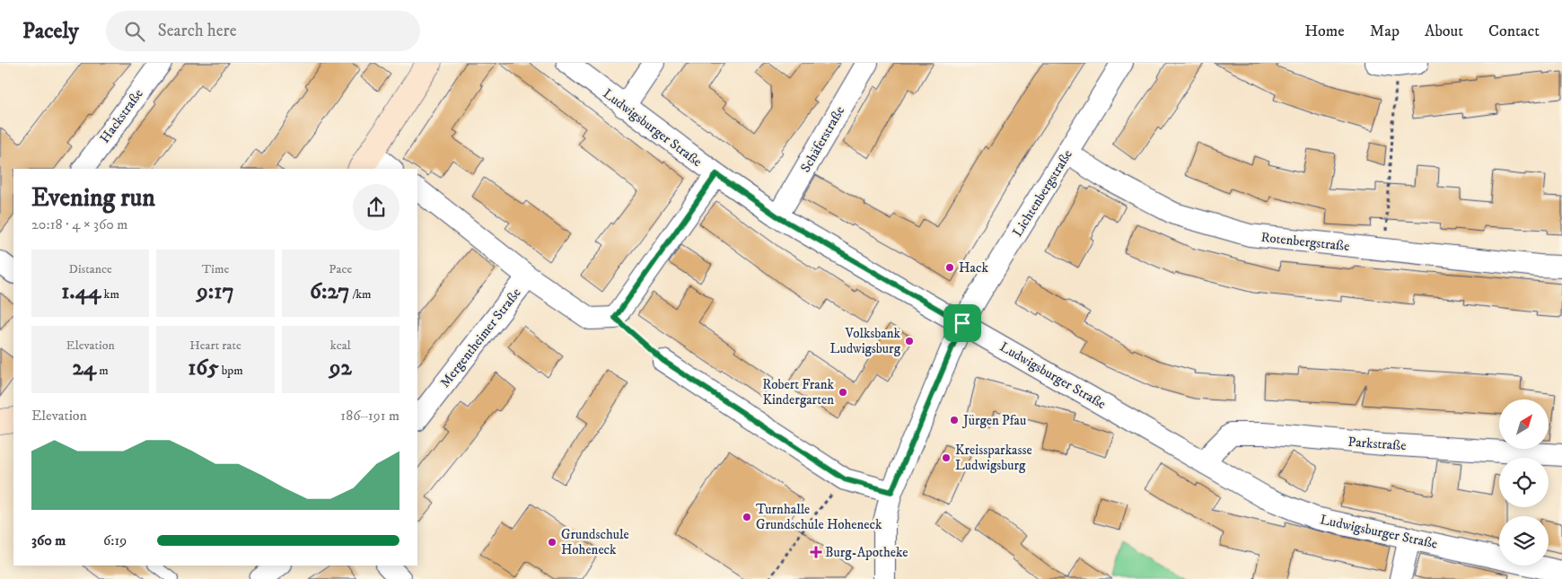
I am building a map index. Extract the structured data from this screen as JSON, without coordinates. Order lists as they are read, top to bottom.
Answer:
{
  "streets": {
    "street": [
      "Hackstraße",
      "Ludwigsburger Straße",
      "Schäferstraße",
      "Lichtenbergstraße",
      "Rotenbergstraße",
      "Mergentheimer Straße",
      "Parkstraße"
    ]
  },
  "crossings": [
    ["Ludwigsburger Straße", "Schäferstraße"],
    ["Ludwigsburger Straße", "Lichtenbergstraße"],
    ["Ludwigsburger Straße", "Parkstraße"],
    ["Lichtenbergstraße", "Rotenbergstraße"]
  ],
  "places": {
    "other": [
      "Hack",
      "Volksbank Ludwigsburg",
      "Robert Frank Kindergarten",
      "Jürgen Pfau",
      "Kreissparkasse Ludwigsburg",
      "Turnhalle Grundschule Hoheneck",
      "Grundschule Hoheneck"
    ],
    "health": ["Burg-Apotheke"]
  },
  "north": "top right",
  "page": {
    "header": "Pacely",
    "search": "Search here",
    "nav": [
      "Home",
      "Map",
      "About",
      "Contact"
    ],
    "heading": ["Evening run", "20:18 · 4 × 360 m"],
    "stats": [
      ["Distance", "1.44 km"],
      ["Time", "9:17"],
      ["Pace", "6:27 /km"],
      ["Elevation", "24 m"],
      ["Heart rate", "165 bpm"],
      ["kcal", "92"]
    ],
    "chart": ["Elevation", "186–191 m"],
    "list": [
      {
        "name": "360 m",
        "note": "6:19"
      }
    ]
  }
}
